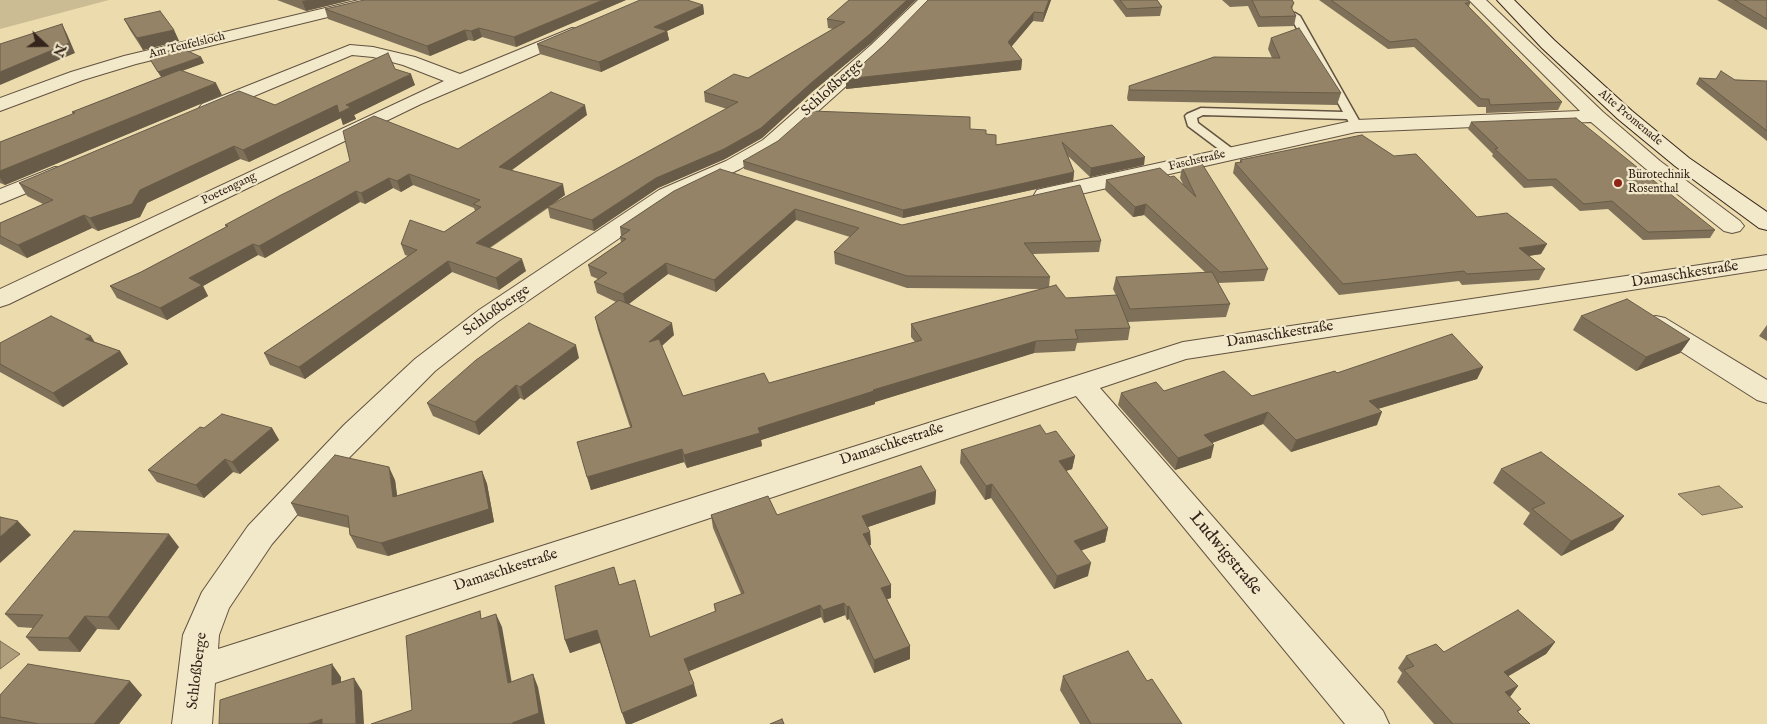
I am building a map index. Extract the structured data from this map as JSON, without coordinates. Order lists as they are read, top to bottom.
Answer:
{
  "streets": {
    "street": [
      "Am Teufelsloch",
      "Schloßberge",
      "Alte Promenade",
      "Faschstraße",
      "Poetengang",
      "Damaschkestraße",
      "Ludwigstraße"
    ]
  },
  "crossings": [
    ["Schloßberge", "Damaschkestraße"],
    ["Alte Promenade", "Faschstraße"],
    ["Damaschkestraße", "Ludwigstraße"]
  ],
  "places": ["Bürotechnik Rosenthal"],
  "north": "right"
}
